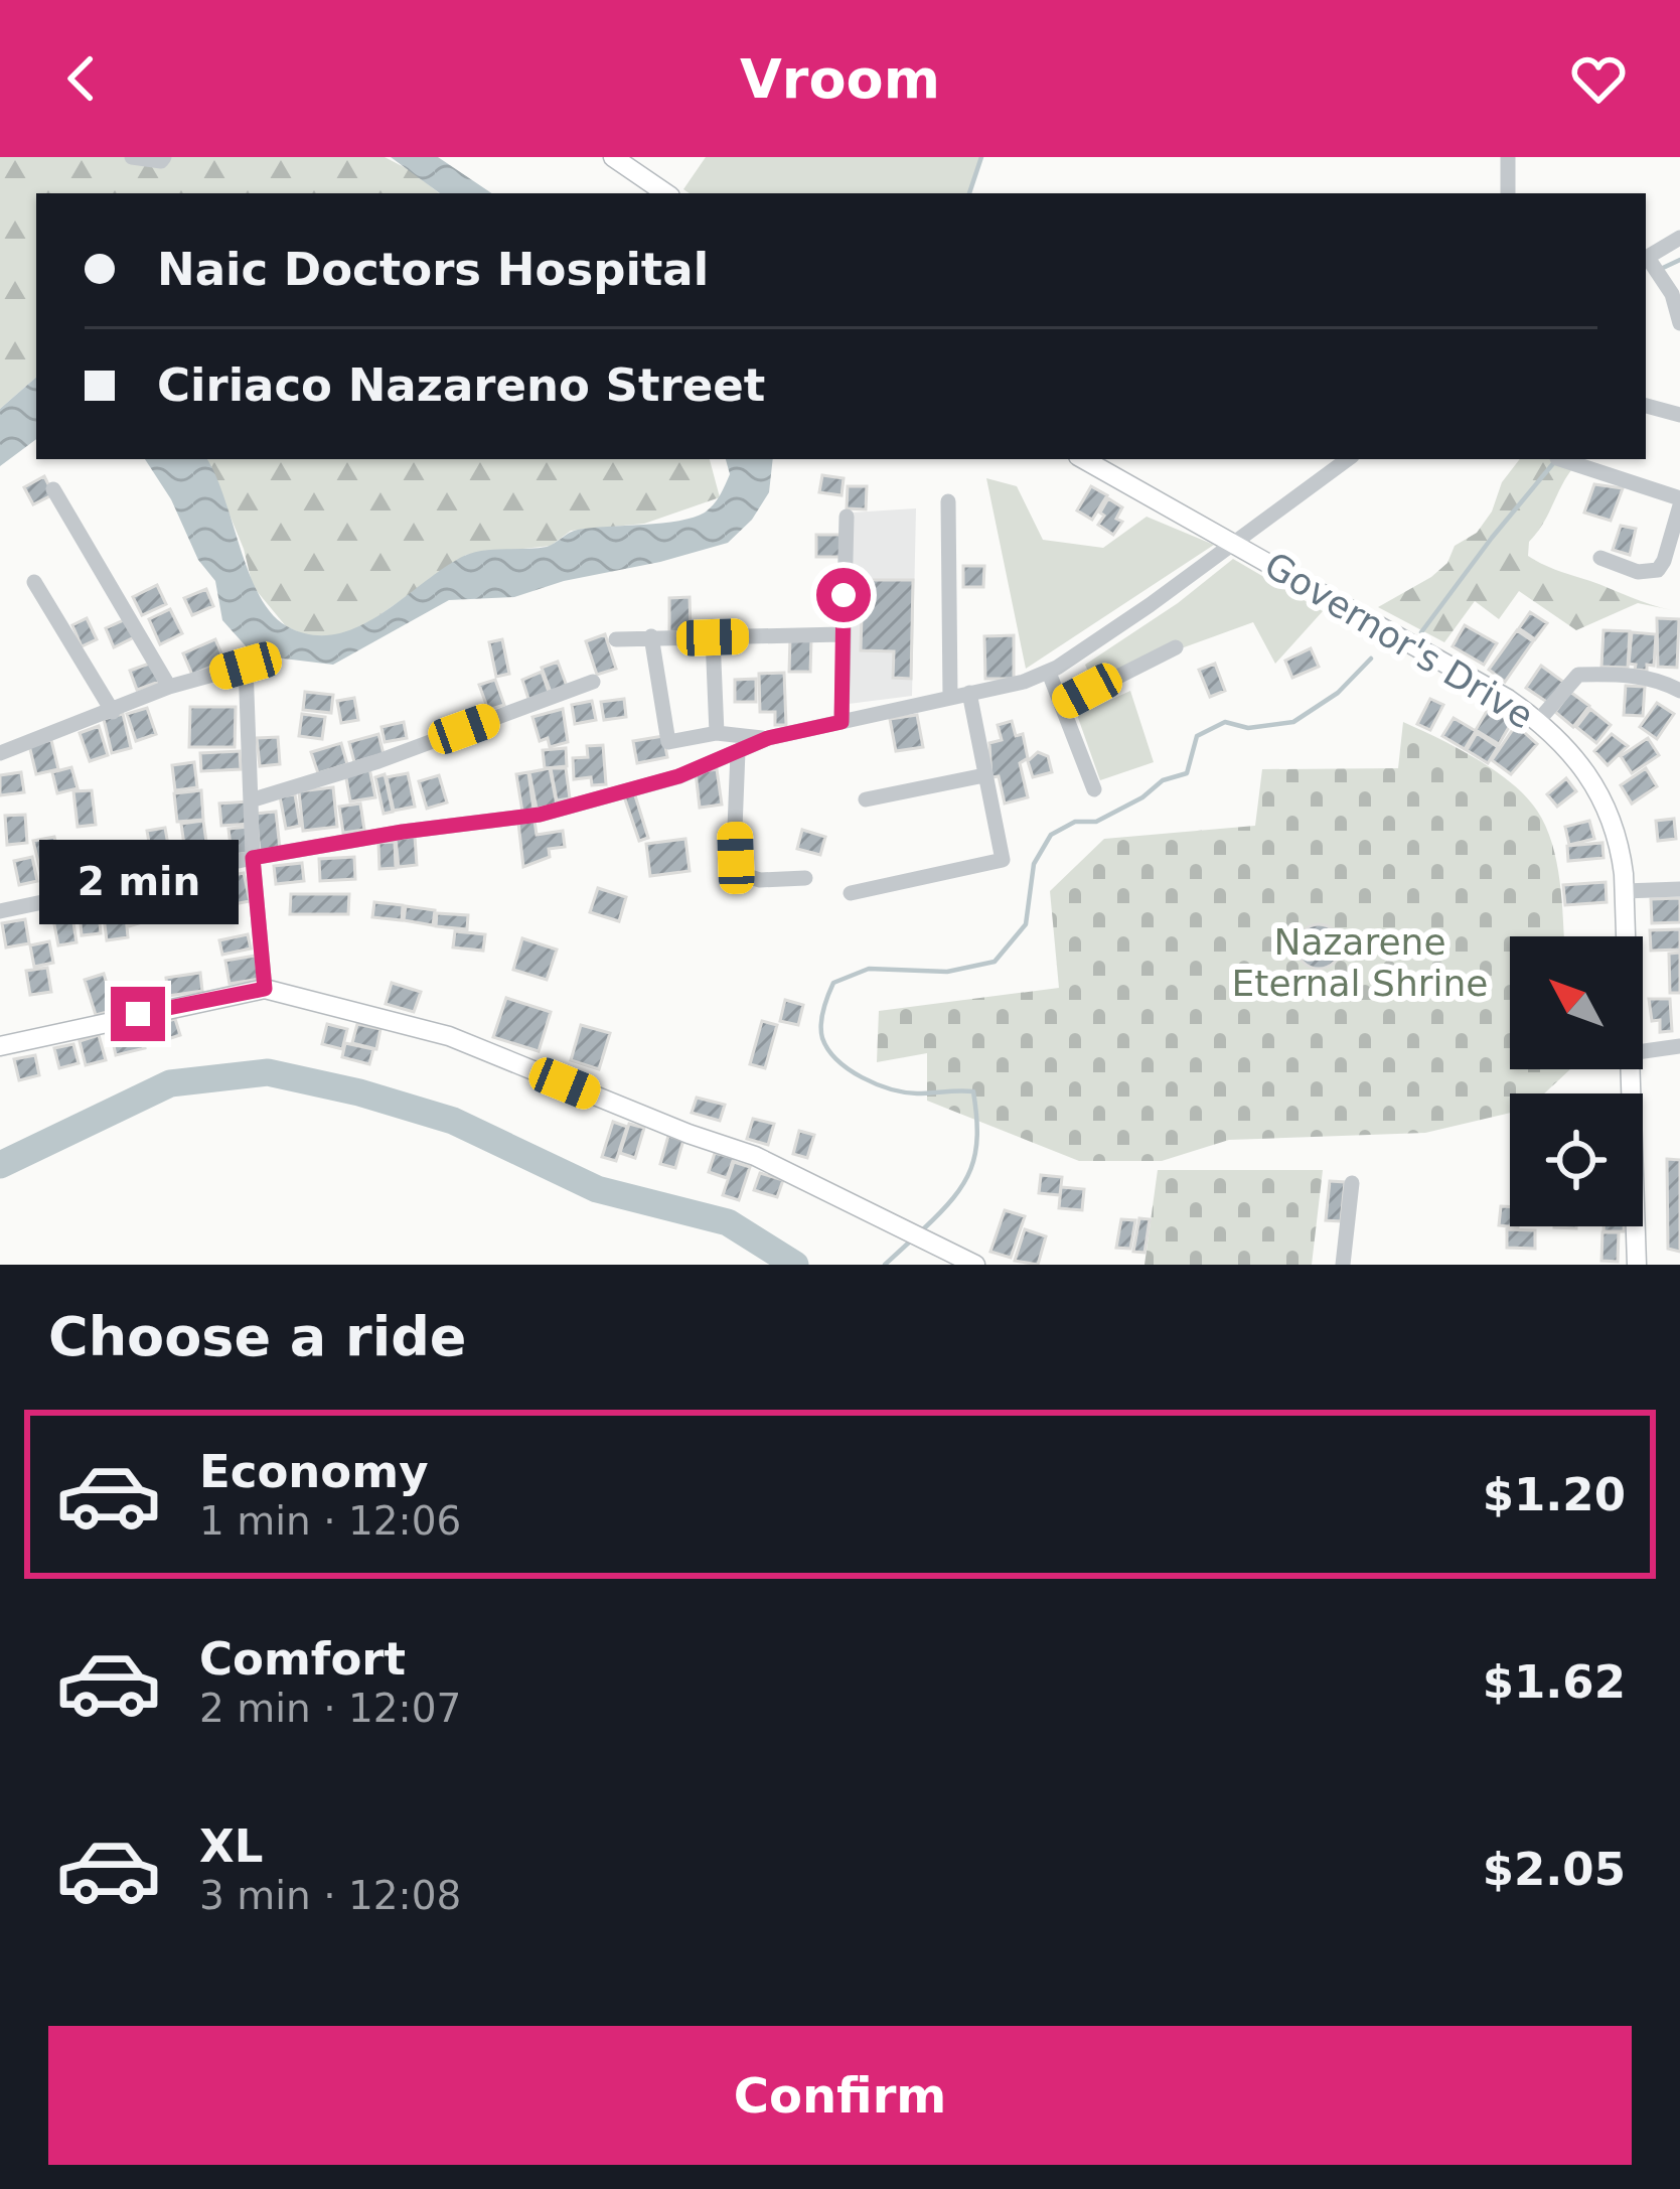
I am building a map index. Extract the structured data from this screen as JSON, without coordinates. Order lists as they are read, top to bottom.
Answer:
{
  "streets": {
    "main road": ["Governor's Drive"]
  },
  "parks": ["Nazarene Eternal Shrine"],
  "north": "top left",
  "page": {
    "header": "Vroom",
    "banner": ["Naic Doctors Hospital", "Ciriaco Nazareno Street"],
    "bubble": "2 min",
    "heading": "Choose a ride",
    "list": [
      {
        "name": "Economy",
        "note": "1 min · 12:06",
        "value": "$1.20"
      },
      {
        "name": "Comfort",
        "note": "2 min · 12:07",
        "value": "$1.62"
      },
      {
        "name": "XL",
        "note": "3 min · 12:08",
        "value": "$2.05"
      }
    ],
    "buttons": "Confirm"
  }
}
